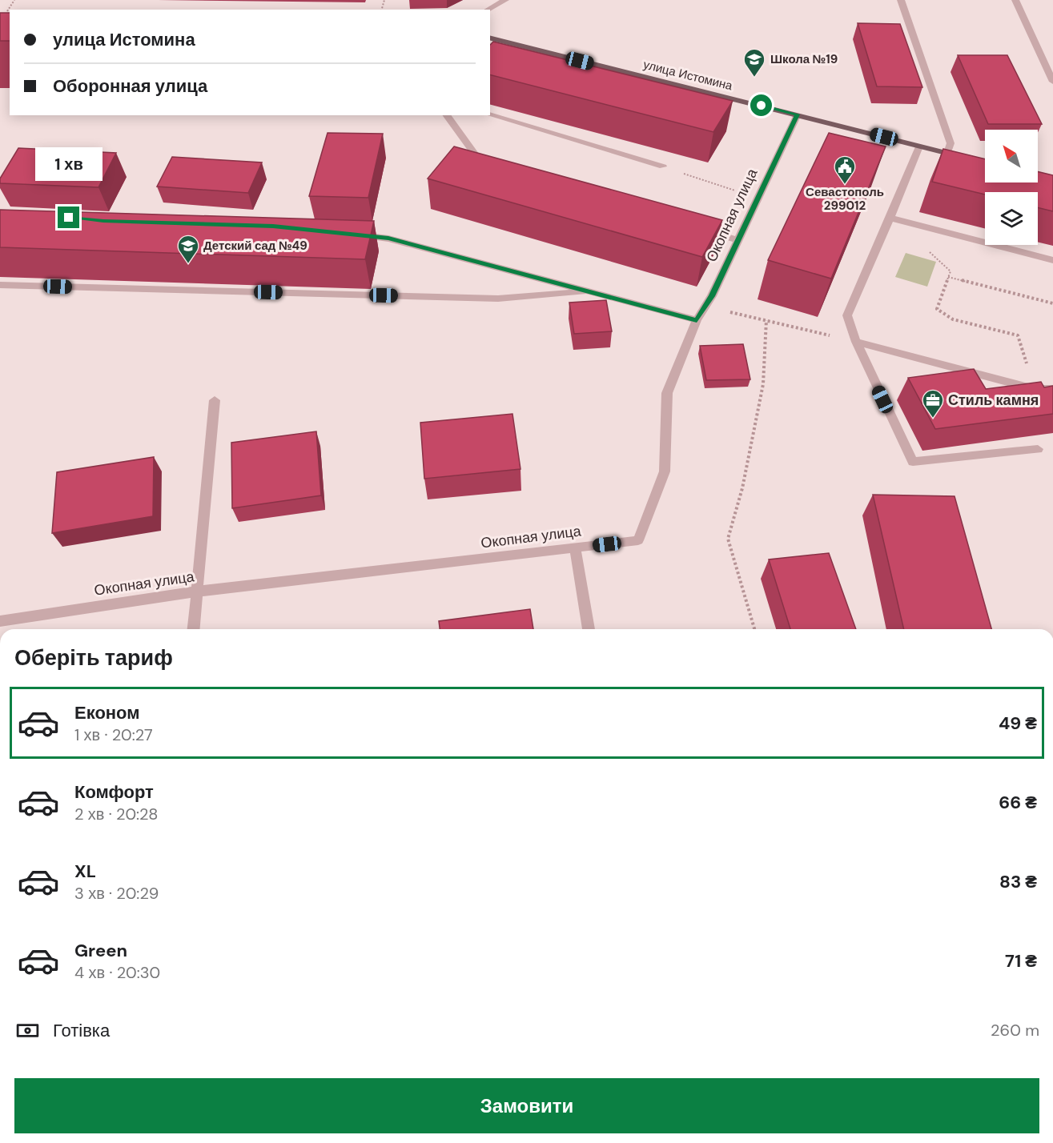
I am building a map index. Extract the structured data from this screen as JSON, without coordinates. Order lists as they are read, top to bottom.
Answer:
{
  "streets": {
    "main road": ["улица Истомина"],
    "street": ["Окопная улица"]
  },
  "crossings": [
    ["улица Истомина", "Окопная улица"]
  ],
  "places": {
    "school or university": ["Школа №19", "Детский сад №49"],
    "public building": ["Севастополь 299012"],
    "office": ["Стиль камня"]
  },
  "north": "top left",
  "page": {
    "banner": ["улица Истомина", "Оборонная улица"],
    "bubble": "1 хв",
    "heading": "Оберіть тариф",
    "list": [
      {
        "name": "Економ",
        "note": "1 хв · 20:27",
        "value": "49 ₴"
      },
      {
        "name": "Комфорт",
        "note": "2 хв · 20:28",
        "value": "66 ₴"
      },
      {
        "name": "XL",
        "note": "3 хв · 20:29",
        "value": "83 ₴"
      },
      {
        "name": "Green",
        "note": "4 хв · 20:30",
        "value": "71 ₴"
      }
    ],
    "pay": ["Готівка", "260 m"],
    "buttons": "Замовити"
  }
}
